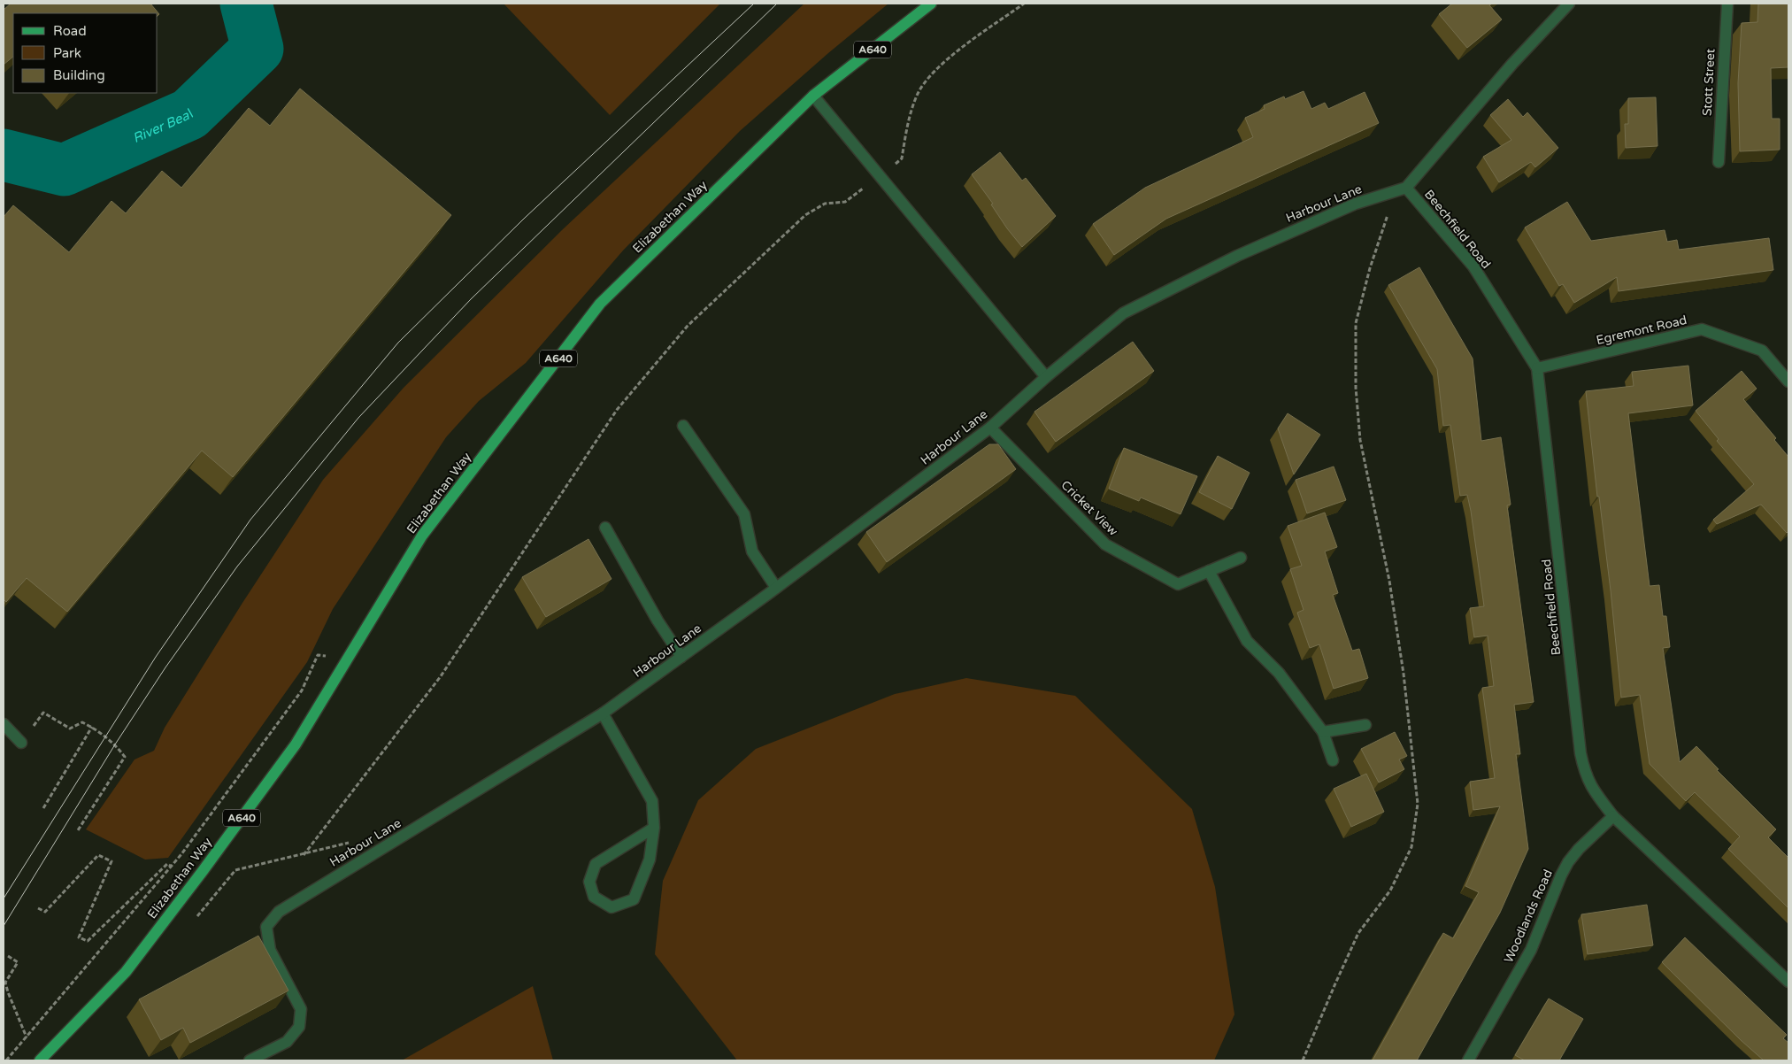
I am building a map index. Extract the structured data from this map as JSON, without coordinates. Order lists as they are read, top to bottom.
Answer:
{
  "streets": {
    "main road": ["A640", "Elizabethan Way"],
    "street": [
      "Stott Street",
      "Harbour Lane",
      "Beechfield Road",
      "Egremont Road",
      "Cricket View",
      "Woodlands Road"
    ]
  },
  "crossings": [
    ["Harbour Lane", "Beechfield Road"],
    ["Harbour Lane", "Cricket View"],
    ["Beechfield Road", "Egremont Road"],
    ["Beechfield Road", "Woodlands Road"]
  ],
  "water": ["River Beal"],
  "legend": ["Road", "Park", "Building"]
}
